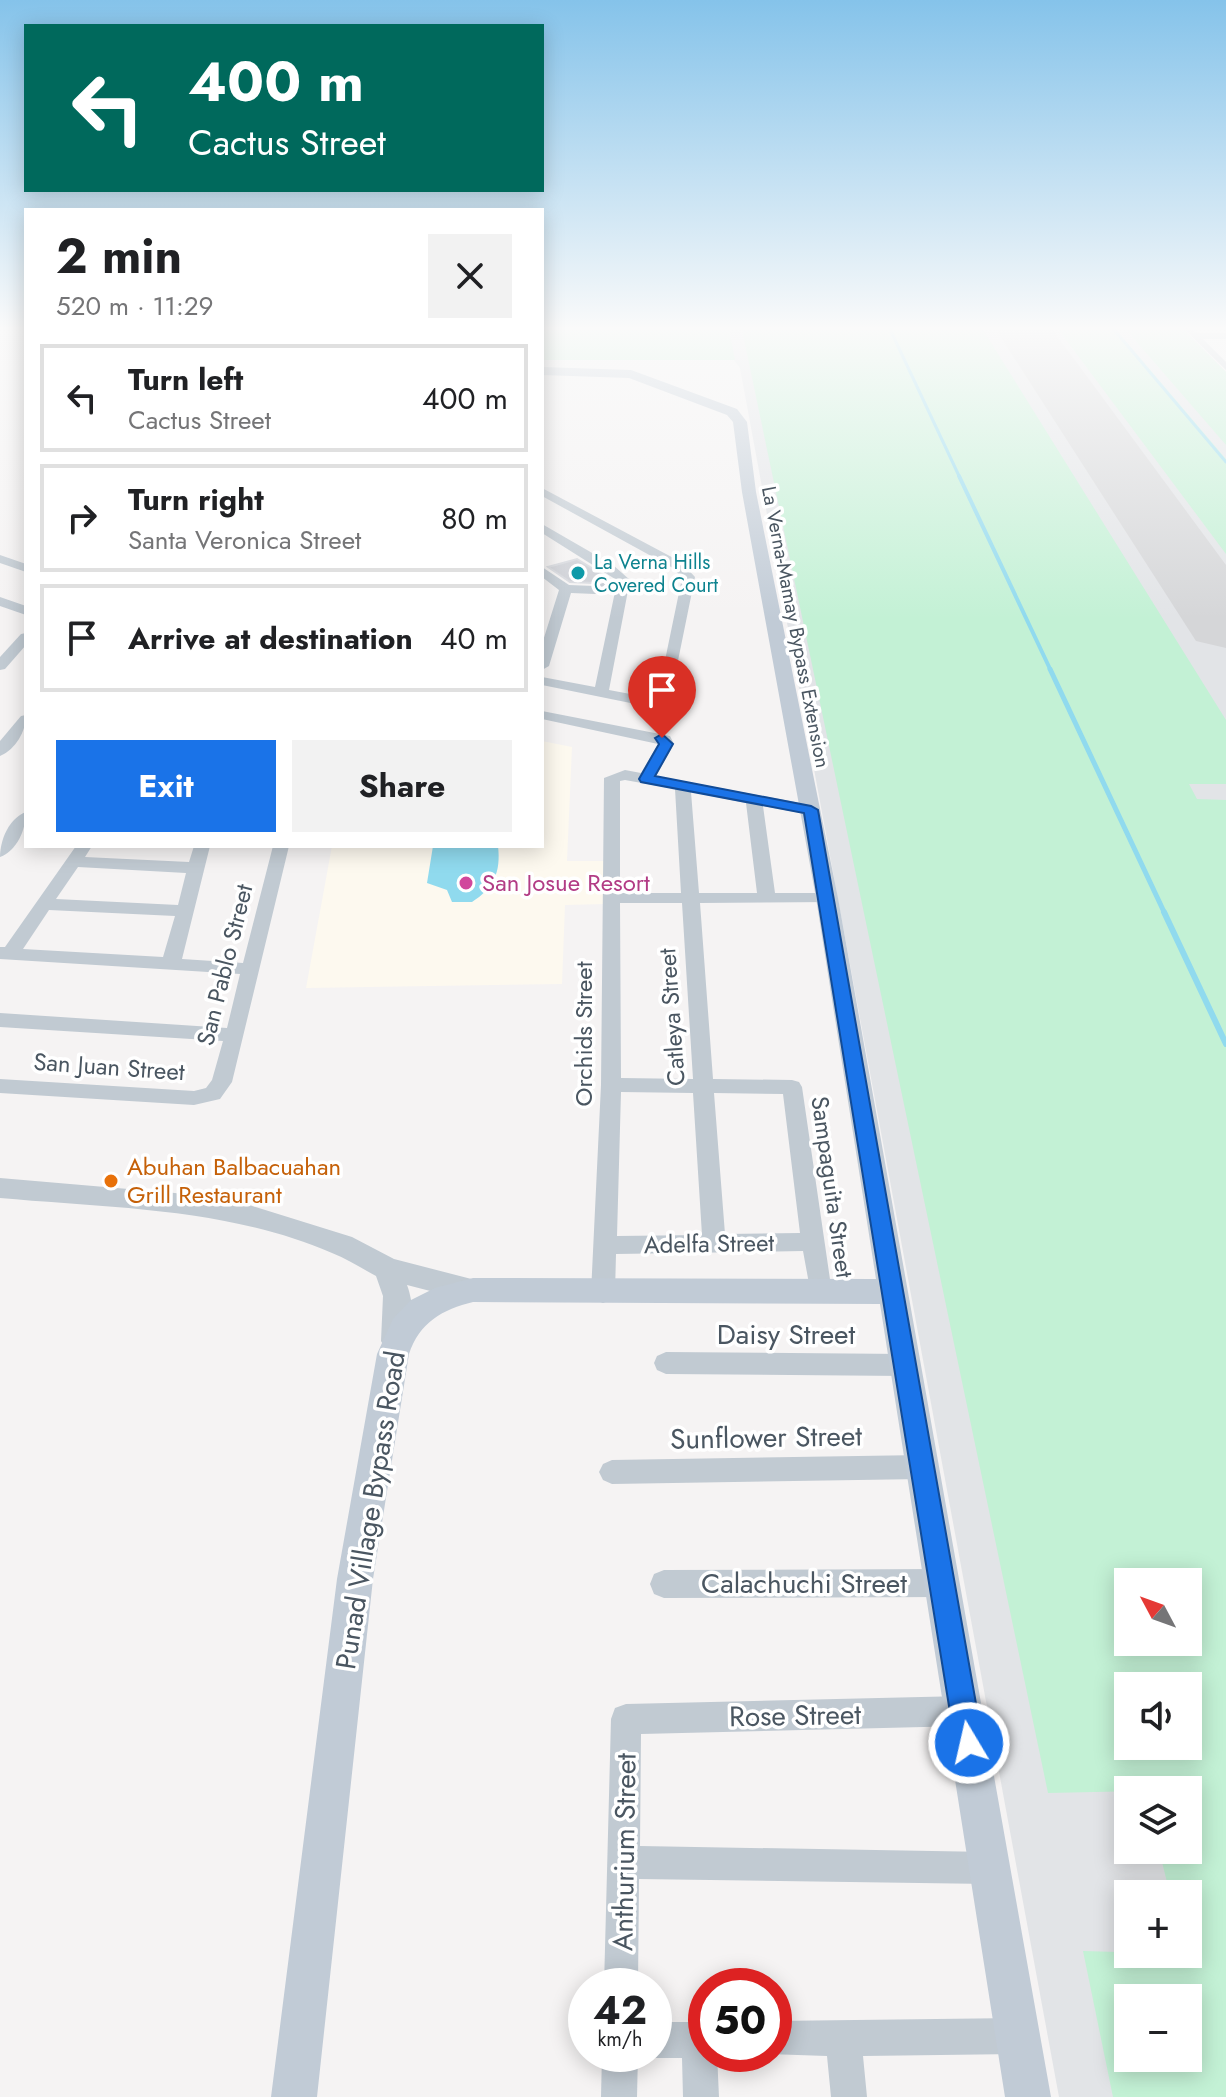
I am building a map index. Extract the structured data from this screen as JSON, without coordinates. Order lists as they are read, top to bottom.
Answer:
{
  "streets": {
    "main road": ["La Verna-Mamay Bypass Extension", "Punad Village Bypass Road"],
    "street": [
      "San Pablo Street",
      "Catleya Street",
      "Orchids Street",
      "San Juan Street",
      "Sampaguita Street",
      "Adelfa Street",
      "Daisy Street",
      "Sunflower Street",
      "Calachuchi Street",
      "Rose Street",
      "Anthurium Street"
    ]
  },
  "crossings": [
    ["San Pablo Street", "San Juan Street"],
    ["Catleya Street", "Sampaguita Street"],
    ["Catleya Street", "Adelfa Street"],
    ["Orchids Street", "Adelfa Street"],
    ["Orchids Street", "Punad Village Bypass Road"],
    ["Sampaguita Street", "Adelfa Street"],
    ["Sampaguita Street", "Punad Village Bypass Road"],
    ["Rose Street", "Anthurium Street"]
  ],
  "places": ["La Verna Hills Covered Court", "San Josue Resort", "Abuhan Balbacuahan Grill Restaurant"],
  "north": "top left",
  "page": {
    "turn": ["400 m", "Cactus Street"],
    "heading": ["2 min", "520 m · 11:29"],
    "list": [
      {
        "name": "Turn left",
        "note": "Cactus Street",
        "value": "400 m"
      },
      {
        "name": "Turn right",
        "note": "Santa Veronica Street",
        "value": "80 m"
      },
      {
        "name": "Arrive at destination",
        "value": "40 m"
      }
    ],
    "buttons": ["Exit", "Share"],
    "map_buttons": ["+", "−"],
    "speed": "42 km/h",
    "limit": "50"
  }
}
